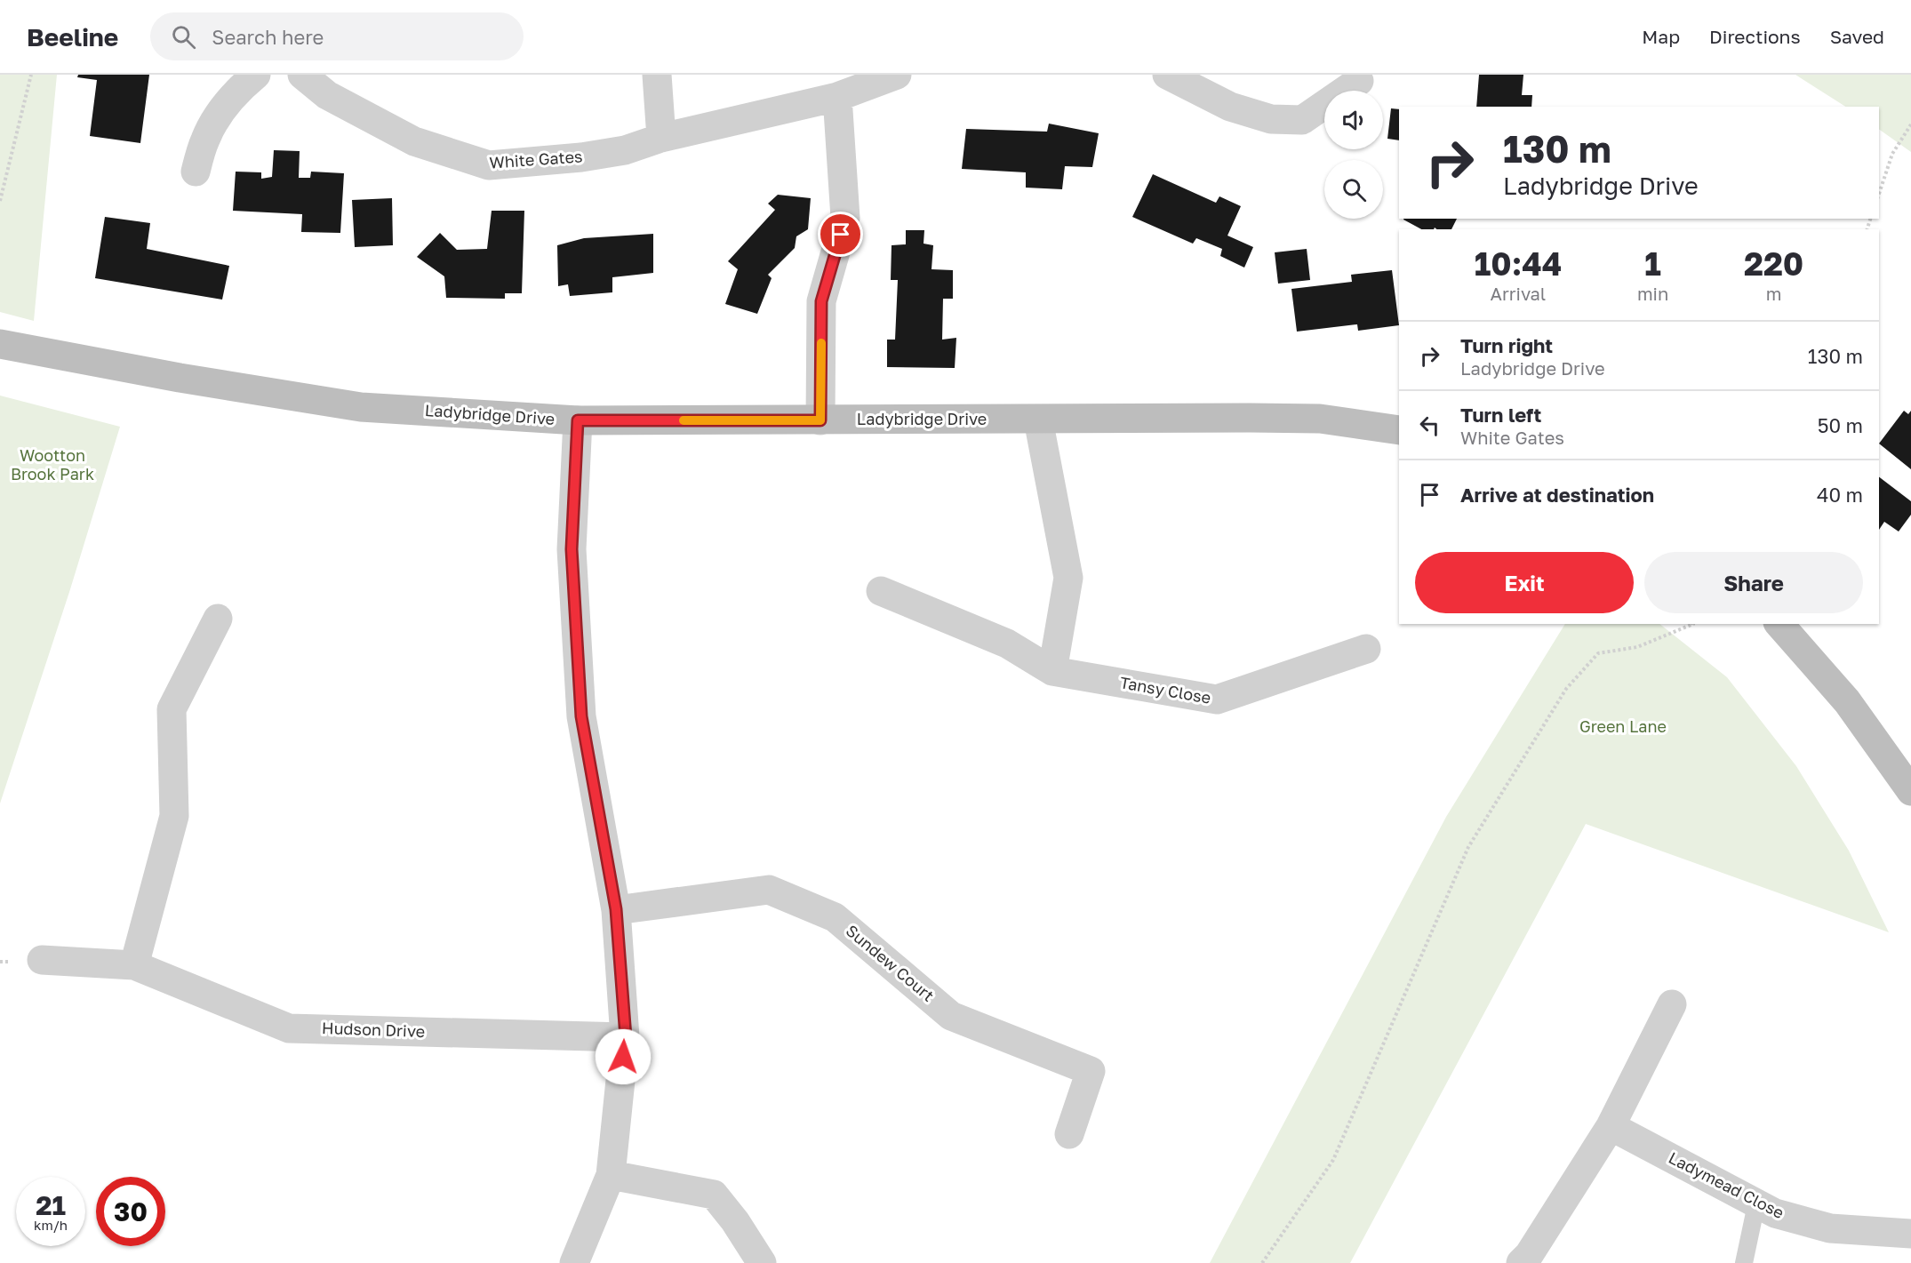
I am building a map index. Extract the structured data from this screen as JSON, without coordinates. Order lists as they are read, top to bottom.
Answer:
{
  "streets": {
    "street": [
      "White Gates",
      "Ladybridge Drive",
      "Tansy Close",
      "Sundew Court",
      "Hudson Drive",
      "Ladymead Close"
    ]
  },
  "parks": ["Wootton Brook Park", "Green Lane"],
  "page": {
    "header": "Beeline",
    "search": "Search here",
    "nav": ["Map", "Directions", "Saved"],
    "turn": ["130 m", "Ladybridge Drive"],
    "eta": [
      "10:44",
      "Arrival",
      "1",
      "min",
      "220",
      "m"
    ],
    "list": [
      {
        "name": "Turn right",
        "note": "Ladybridge Drive",
        "value": "130 m"
      },
      {
        "name": "Turn left",
        "note": "White Gates",
        "value": "50 m"
      },
      {
        "name": "Arrive at destination",
        "value": "40 m"
      }
    ],
    "buttons": ["Exit", "Share"],
    "speed": "21 km/h",
    "limit": "30"
  }
}
